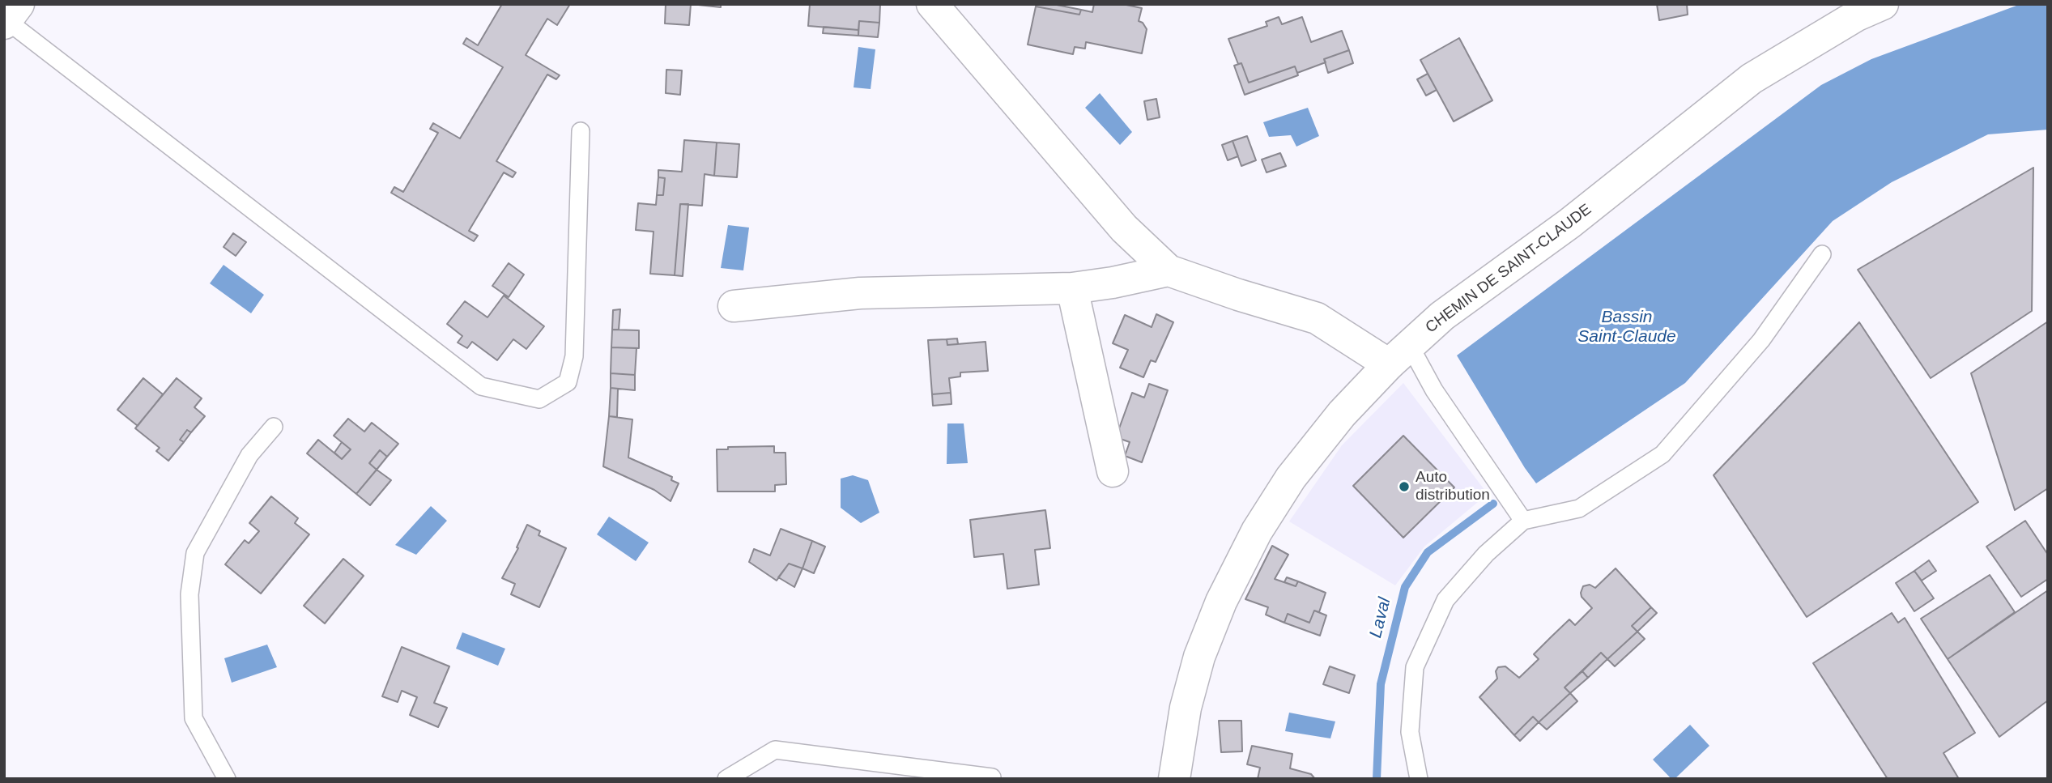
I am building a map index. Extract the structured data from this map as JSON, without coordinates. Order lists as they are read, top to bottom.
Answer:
{
  "streets": {
    "street": ["CHEMIN DE SAINT-CLAUDE"]
  },
  "water": ["Bassin Saint-Claude", "Laval"],
  "places": ["Auto distribution"]
}
